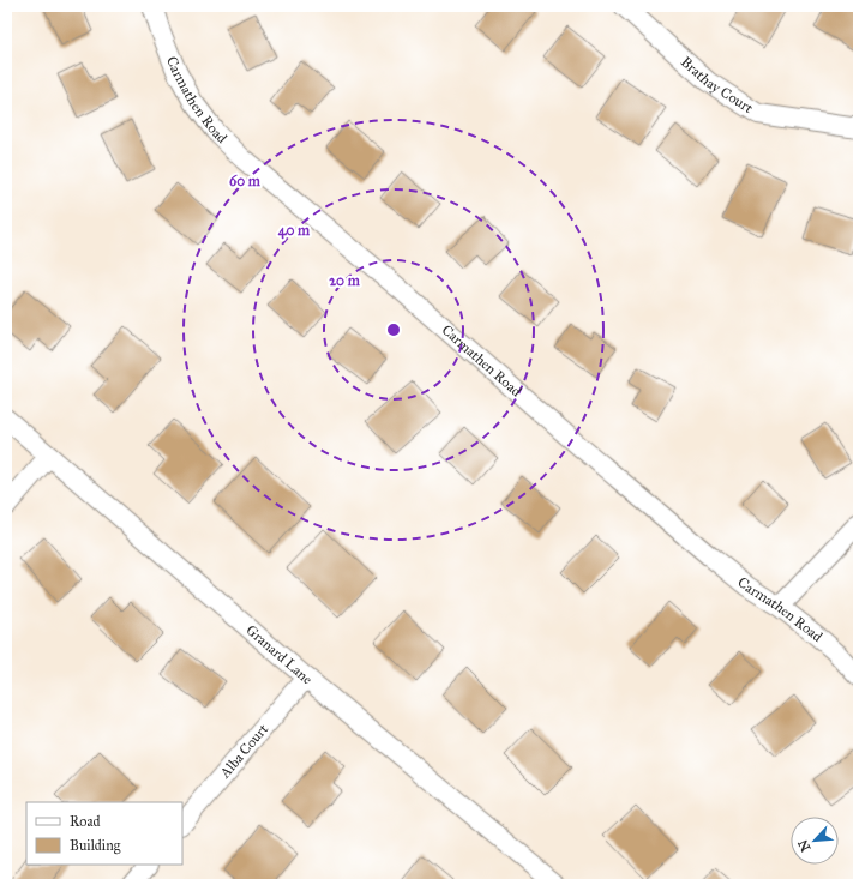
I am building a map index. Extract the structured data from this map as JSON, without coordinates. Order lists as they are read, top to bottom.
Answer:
{
  "streets": {
    "street": [
      "Brathay Court",
      "Carmathen Road",
      "Granard Lane",
      "Alba Court"
    ]
  },
  "crossings": [
    ["Granard Lane", "Alba Court"]
  ],
  "legend": ["Road", "Building"],
  "north": "bottom left",
  "rings": ["60 m", "40 m", "20 m"]
}
